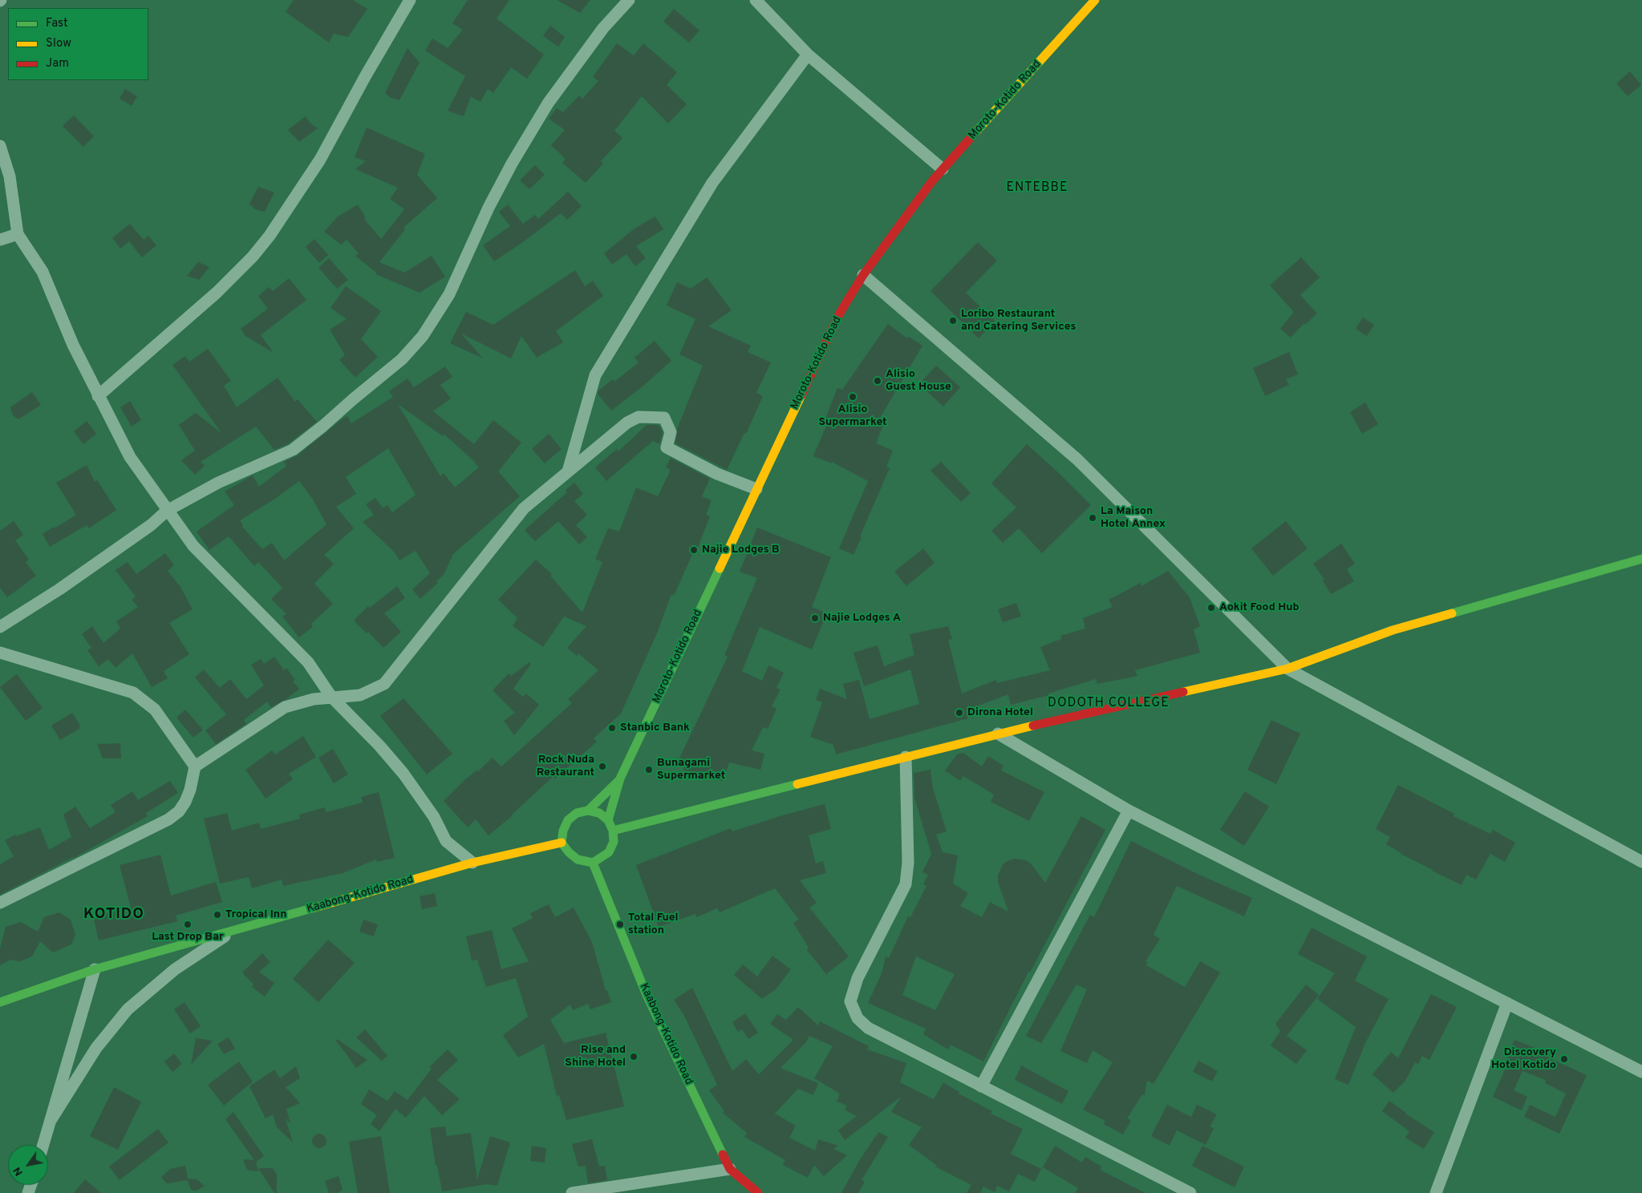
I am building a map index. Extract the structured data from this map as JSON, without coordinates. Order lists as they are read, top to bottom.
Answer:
{
  "streets": {
    "street": ["Moroto-Kotido Road", "Kaabong-Kotido Road"]
  },
  "crossings": [
    ["Moroto-Kotido Road", "Kaabong-Kotido Road"]
  ],
  "districts": ["ENTEBBE", "DODOTH COLLEGE", "KOTIDO"],
  "places": [
    "Loribo Restaurant and Catering Services",
    "Alisio Guest House",
    "Alisio Supermarket",
    "La Maison Hotel Annex",
    "Najie Lodges B",
    "Aokit Food Hub",
    "Najie Lodges A",
    "Dirona Hotel",
    "Stanbic Bank",
    "Rock Nuda Restaurant",
    "Bunagami Supermarket",
    "Tropical Inn",
    "Last Drop Bar",
    "Total Fuel station",
    "Rise and Shine Hotel",
    "Discovery Hotel Kotido"
  ],
  "legend": ["Fast", "Slow", "Jam"],
  "north": "bottom left"
}
